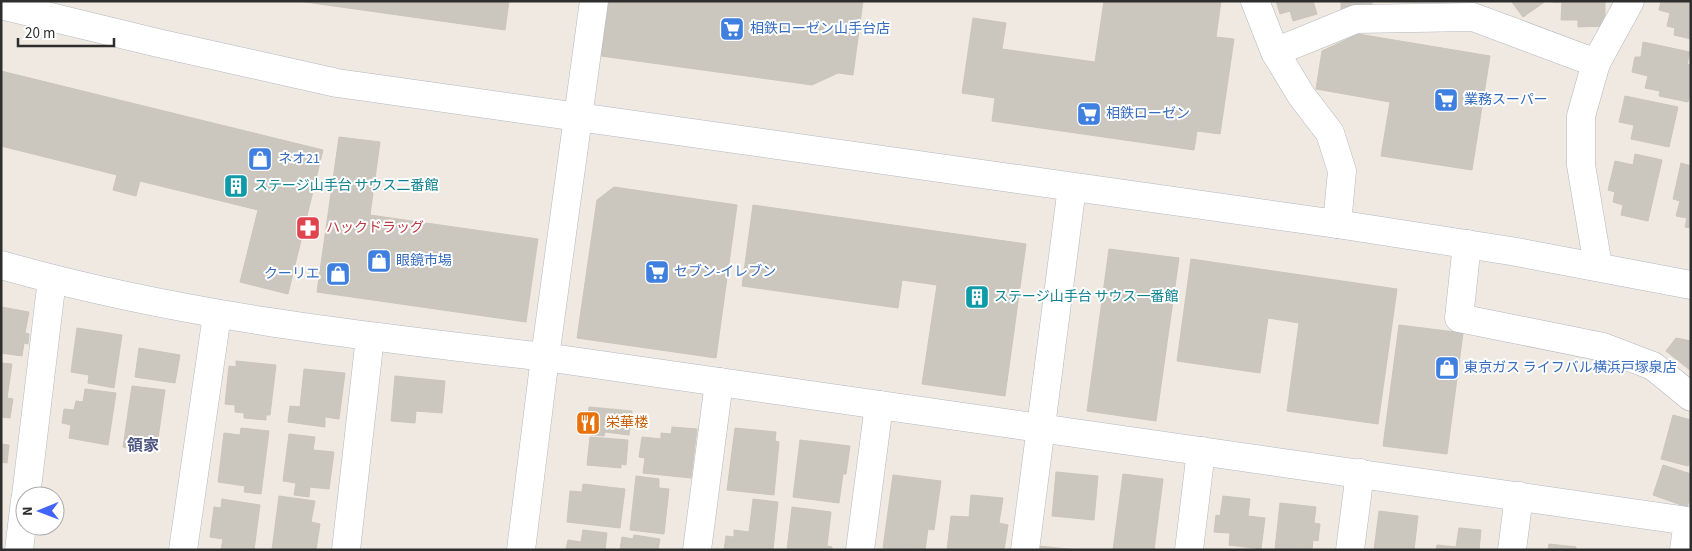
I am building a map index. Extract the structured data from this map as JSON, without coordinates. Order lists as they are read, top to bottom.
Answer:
{
  "districts": ["領家"],
  "places": {
    "supermarket": [
      "相鉄ローゼン山手台店",
      "業務スーパー",
      "相鉄ローゼン",
      "セブン-イレブン"
    ],
    "shop": [
      "ネオ21",
      "眼鏡市場",
      "クーリエ",
      "東京ガス ライフバル横浜戸塚泉店"
    ],
    "building": ["ステージ山手台 サウス二番館", "ステージ山手台 サウス一番館"],
    "pharmacy": ["ハックドラッグ"],
    "restaurant": ["栄華楼"]
  },
  "scale_bar": "20 m",
  "north": "left"
}
